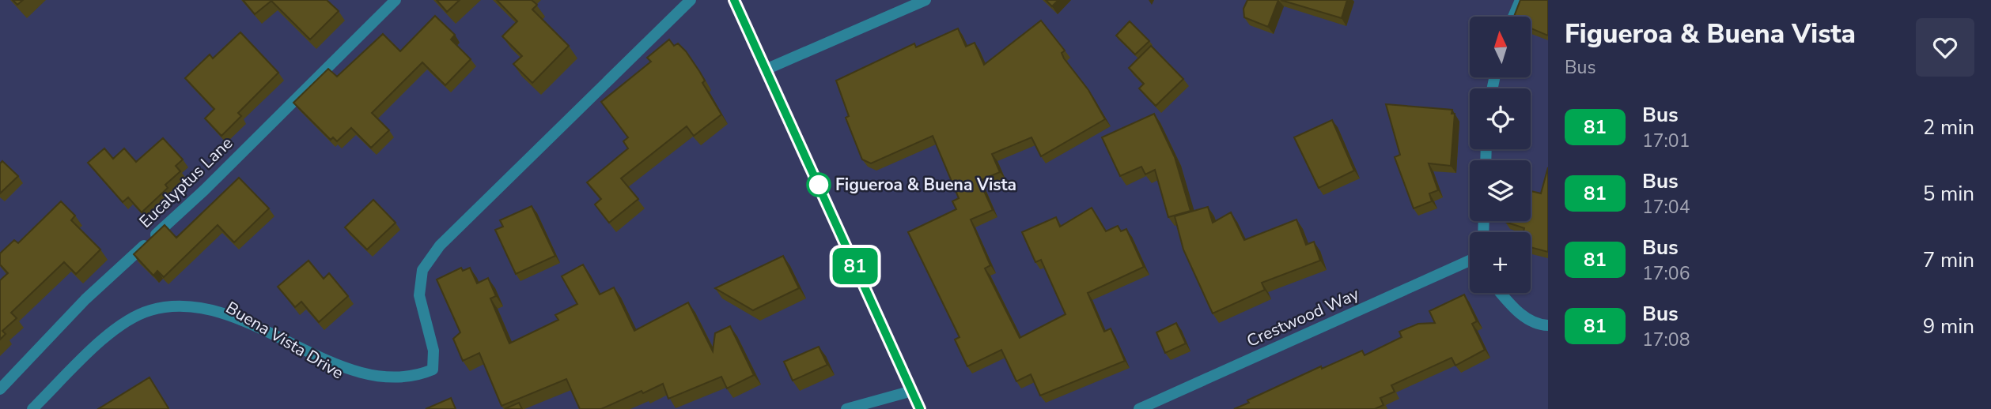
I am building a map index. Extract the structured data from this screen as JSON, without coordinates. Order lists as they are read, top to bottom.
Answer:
{
  "streets": {
    "street": ["Eucalyptus Lane", "Crestwood Way", "Buena Vista Drive"]
  },
  "places": ["Figueroa & Buena Vista"],
  "lines": ["bus line 81"],
  "north": "top",
  "page": {
    "on_map": "81",
    "heading": ["Figueroa & Buena Vista", "Bus"],
    "map_buttons": "+",
    "list": [
      {
        "mark": "81",
        "name": "Bus",
        "note": "17:01",
        "value": "2 min"
      },
      {
        "mark": "81",
        "name": "Bus",
        "note": "17:04",
        "value": "5 min"
      },
      {
        "mark": "81",
        "name": "Bus",
        "note": "17:06",
        "value": "7 min"
      },
      {
        "mark": "81",
        "name": "Bus",
        "note": "17:08",
        "value": "9 min"
      }
    ]
  }
}
